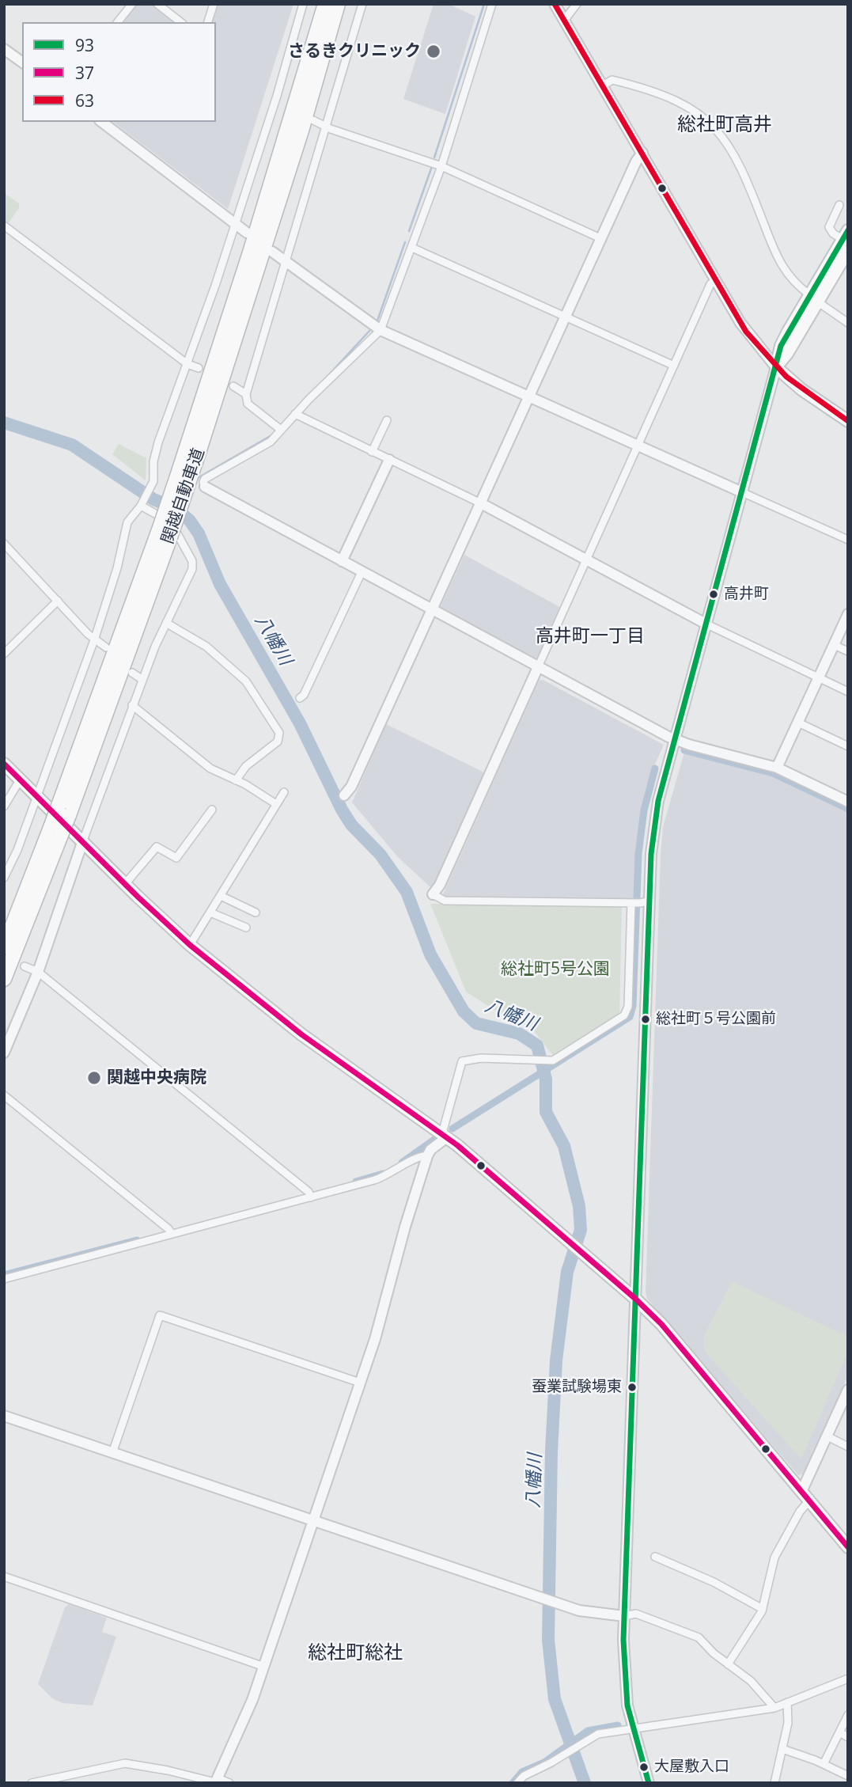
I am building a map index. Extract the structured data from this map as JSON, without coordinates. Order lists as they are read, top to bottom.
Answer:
{
  "streets": {
    "highway": ["関越自動車道"]
  },
  "districts": ["総社町高井", "高井町一丁目", "総社町総社"],
  "water": ["八幡川"],
  "parks": ["総社町5号公園"],
  "places": [
    "さるきクリニック",
    "高井町",
    "総社町５号公園前",
    "関越中央病院",
    "蚕業試験場東",
    "大屋敷入口"
  ],
  "lines": ["transit line 63", "transit line 93", "transit line 37"],
  "legend": ["93", "37", "63"]
}
